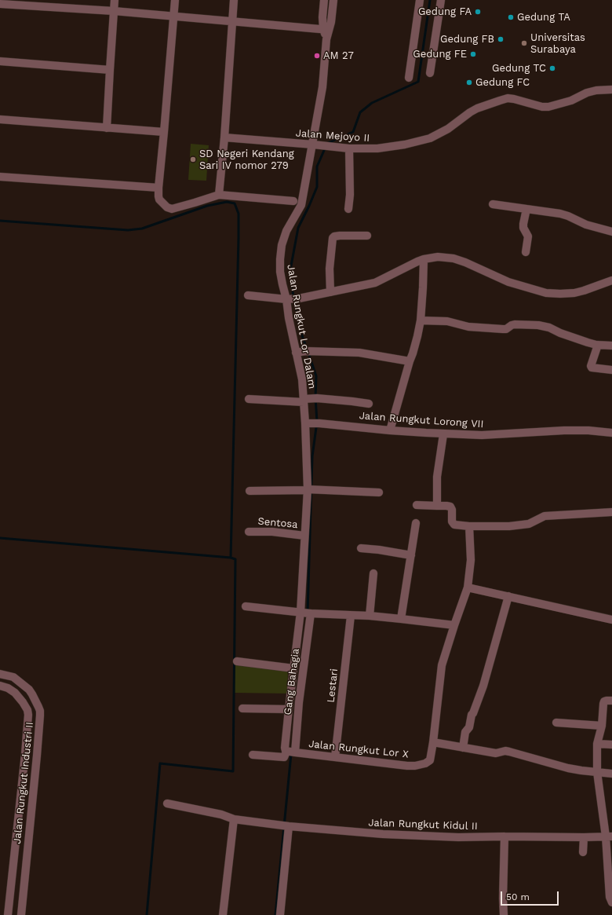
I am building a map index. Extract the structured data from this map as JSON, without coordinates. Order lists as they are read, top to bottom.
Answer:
{
  "streets": {
    "street": [
      "Jalan Mejoyo II",
      "Jalan Rungkut Lor Dalam",
      "Jalan Rungkut Lorong VII",
      "Sentosa",
      "Gang Bahagia",
      "Lestari",
      "Jalan Rungkut Lor X",
      "Jalan Rungkut Industri II",
      "Jalan Rungkut Kidul II"
    ]
  },
  "crossings": [
    ["Jalan Mejoyo II", "Jalan Rungkut Lor Dalam"],
    ["Jalan Rungkut Lor Dalam", "Jalan Rungkut Lorong VII"],
    ["Jalan Rungkut Lor Dalam", "Sentosa"],
    ["Jalan Rungkut Lor Dalam", "Gang Bahagia"],
    ["Gang Bahagia", "Jalan Rungkut Lor X"],
    ["Lestari", "Jalan Rungkut Lor X"]
  ],
  "places": [
    "Gedung FA",
    "Gedung TA",
    "Gedung FB",
    "Universitas Surabaya",
    "Gedung FE",
    "AM 27",
    "Gedung TC",
    "Gedung FC",
    "SD Negeri Kendang Sari IV nomor 279"
  ],
  "scale_bar": "50 m"
}
